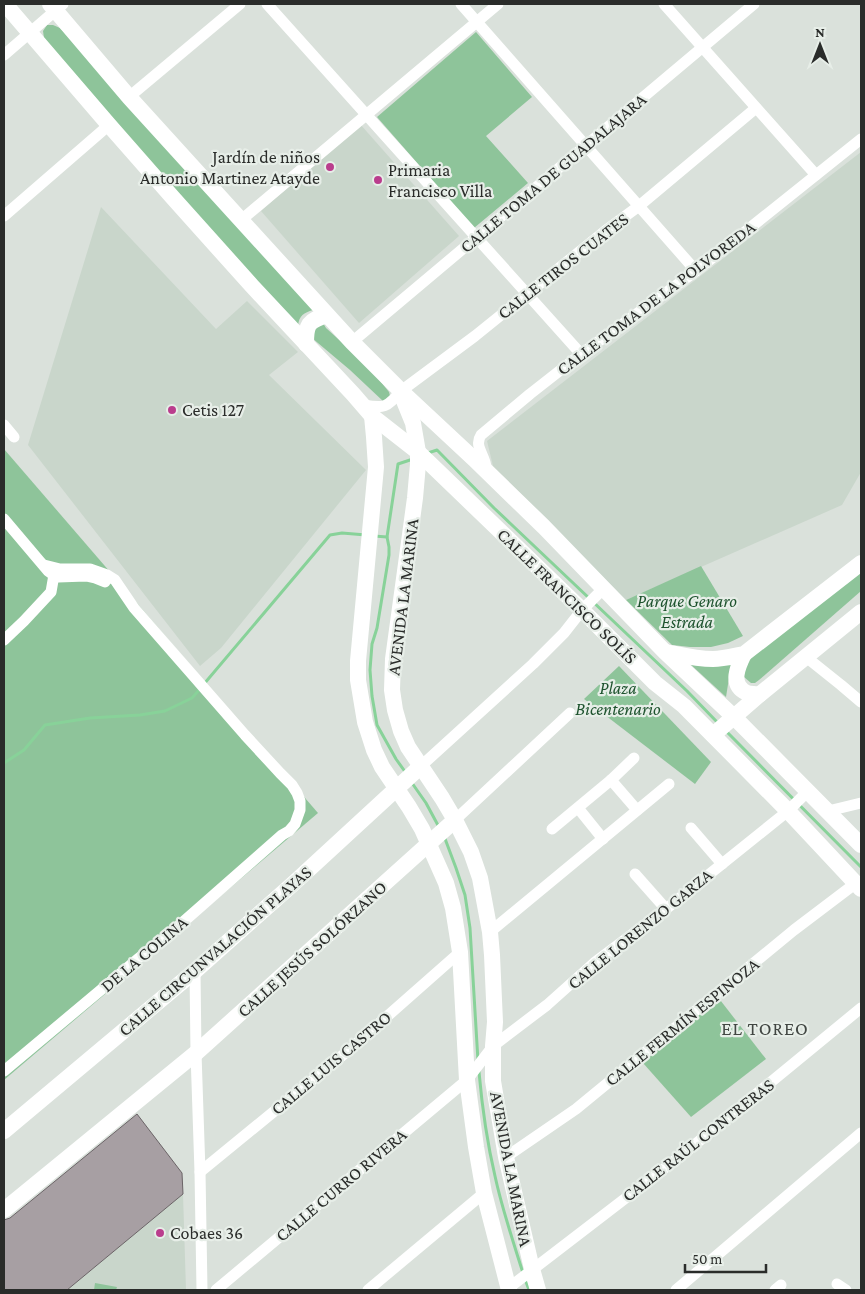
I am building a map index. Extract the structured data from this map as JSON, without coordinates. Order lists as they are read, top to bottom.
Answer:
{
  "streets": {
    "main road": [
      "CALLE FRANCISCO SOLÍS",
      "AVENIDA LA MARINA",
      "CALLE JESÚS SOLÓRZANO",
      "CALLE CIRCUNVALACIÓN PLAYAS"
    ],
    "street": [
      "CALLE TOMA DE GUADALAJARA",
      "CALLE TIROS CUATES",
      "CALLE TOMA DE LA POLVOREDA",
      "CALLE LORENZO GARZA",
      "DE LA COLINA",
      "CALLE FERMÍN ESPINOZA",
      "CALLE LUIS CASTRO",
      "CALLE RAÚL CONTRERAS",
      "CALLE CURRO RIVERA"
    ]
  },
  "crossings": [
    ["CALLE TOMA DE GUADALAJARA", "CALLE FRANCISCO SOLÍS"],
    ["CALLE TIROS CUATES", "CALLE FRANCISCO SOLÍS"],
    ["CALLE TIROS CUATES", "AVENIDA LA MARINA"],
    ["CALLE TOMA DE LA POLVOREDA", "CALLE FRANCISCO SOLÍS"],
    ["CALLE FRANCISCO SOLÍS", "AVENIDA LA MARINA"],
    ["CALLE FRANCISCO SOLÍS", "CALLE LORENZO GARZA"],
    ["CALLE FRANCISCO SOLÍS", "CALLE FERMÍN ESPINOZA"],
    ["AVENIDA LA MARINA", "CALLE LORENZO GARZA"],
    ["AVENIDA LA MARINA", "CALLE JESÚS SOLÓRZANO"],
    ["AVENIDA LA MARINA", "CALLE CIRCUNVALACIÓN PLAYAS"],
    ["AVENIDA LA MARINA", "CALLE FERMÍN ESPINOZA"],
    ["AVENIDA LA MARINA", "CALLE LUIS CASTRO"],
    ["AVENIDA LA MARINA", "CALLE RAÚL CONTRERAS"],
    ["AVENIDA LA MARINA", "CALLE CURRO RIVERA"]
  ],
  "districts": ["EL TOREO"],
  "parks": ["Parque Genaro Estrada", "Plaza Bicentenario"],
  "places": [
    "Jardín de niños Antonio Martinez Atayde",
    "Primaria Francisco Villa",
    "Cetis 127",
    "Cobaes 36"
  ],
  "scale_bar": "50 m",
  "north": "top"
}
